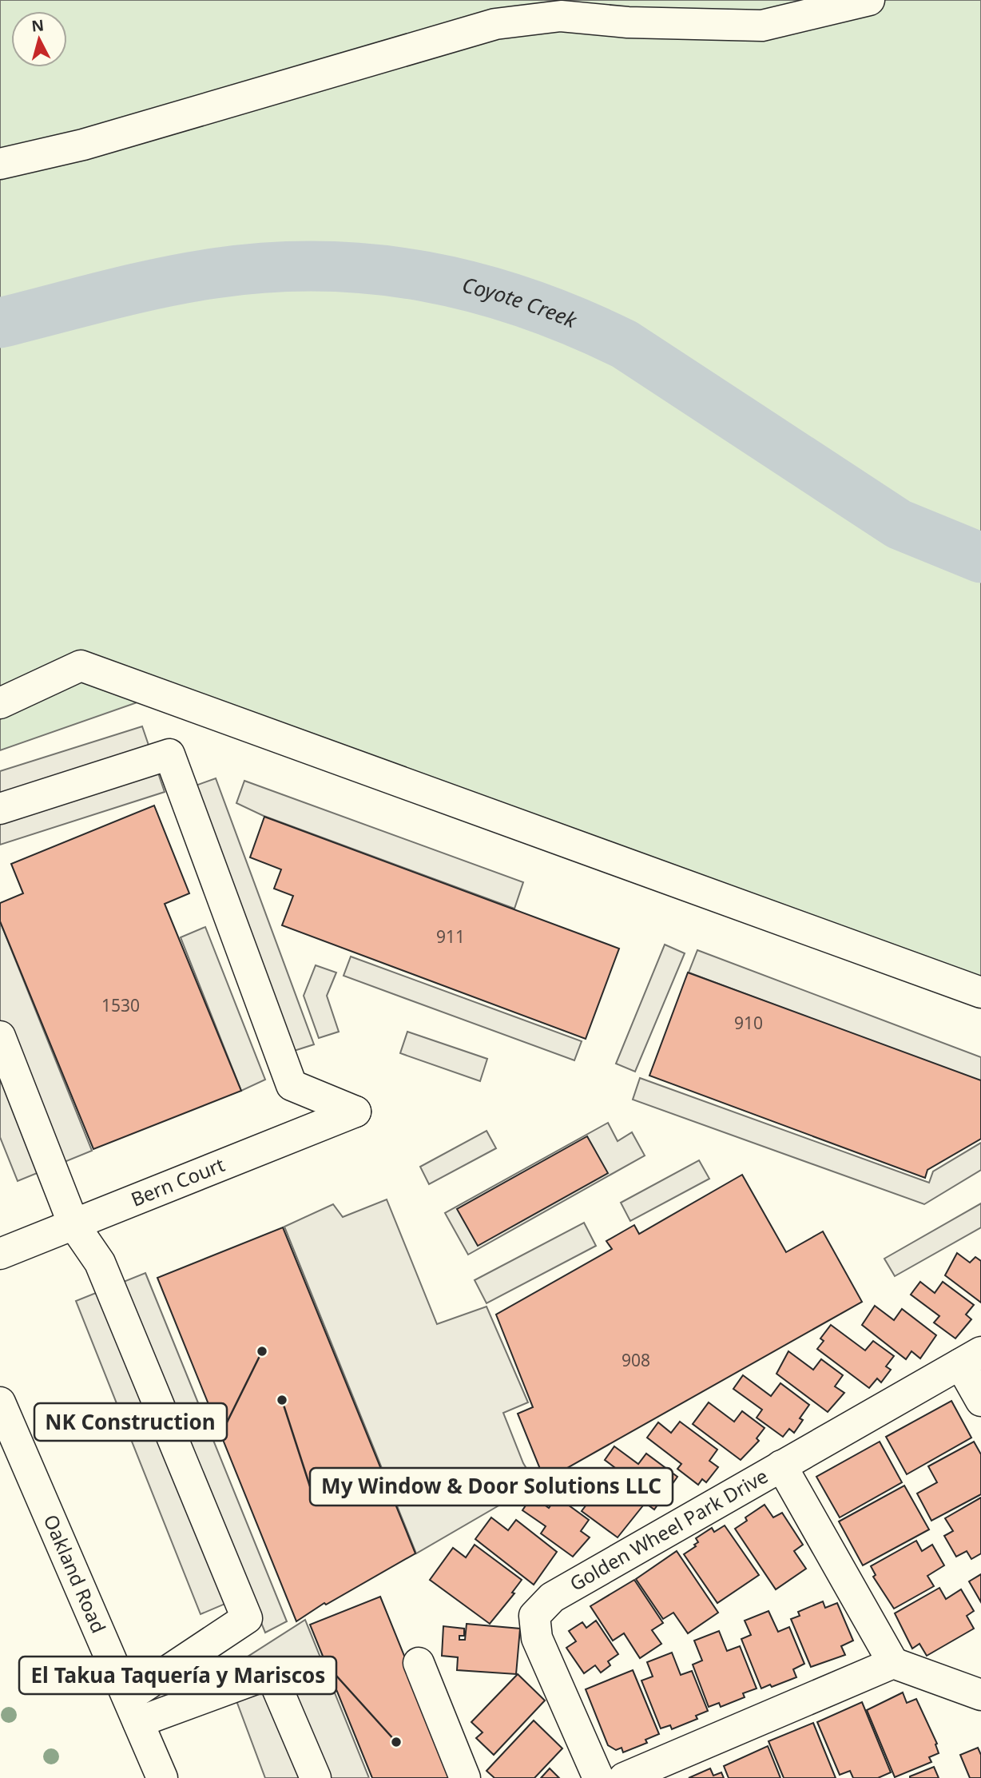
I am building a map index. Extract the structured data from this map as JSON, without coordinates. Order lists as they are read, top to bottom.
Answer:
{
  "streets": {
    "street": ["Bern Court", "Golden Wheel Park Drive", "Oakland Road"]
  },
  "water": ["Coyote Creek"],
  "places": ["NK Construction", "My Window & Door Solutions LLC", "El Takua Taquería y Mariscos"],
  "house_numbers": [
    "911",
    "1530",
    "910",
    "908"
  ],
  "north": "top"
}
